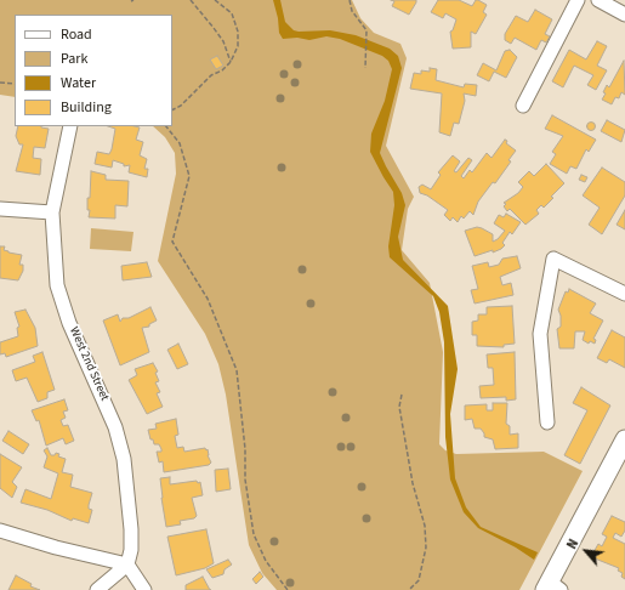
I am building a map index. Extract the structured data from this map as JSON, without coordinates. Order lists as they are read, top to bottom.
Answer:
{
  "streets": {
    "street": ["West 2nd Street"]
  },
  "legend": [
    "Road",
    "Park",
    "Water",
    "Building"
  ],
  "north": "top left"
}
